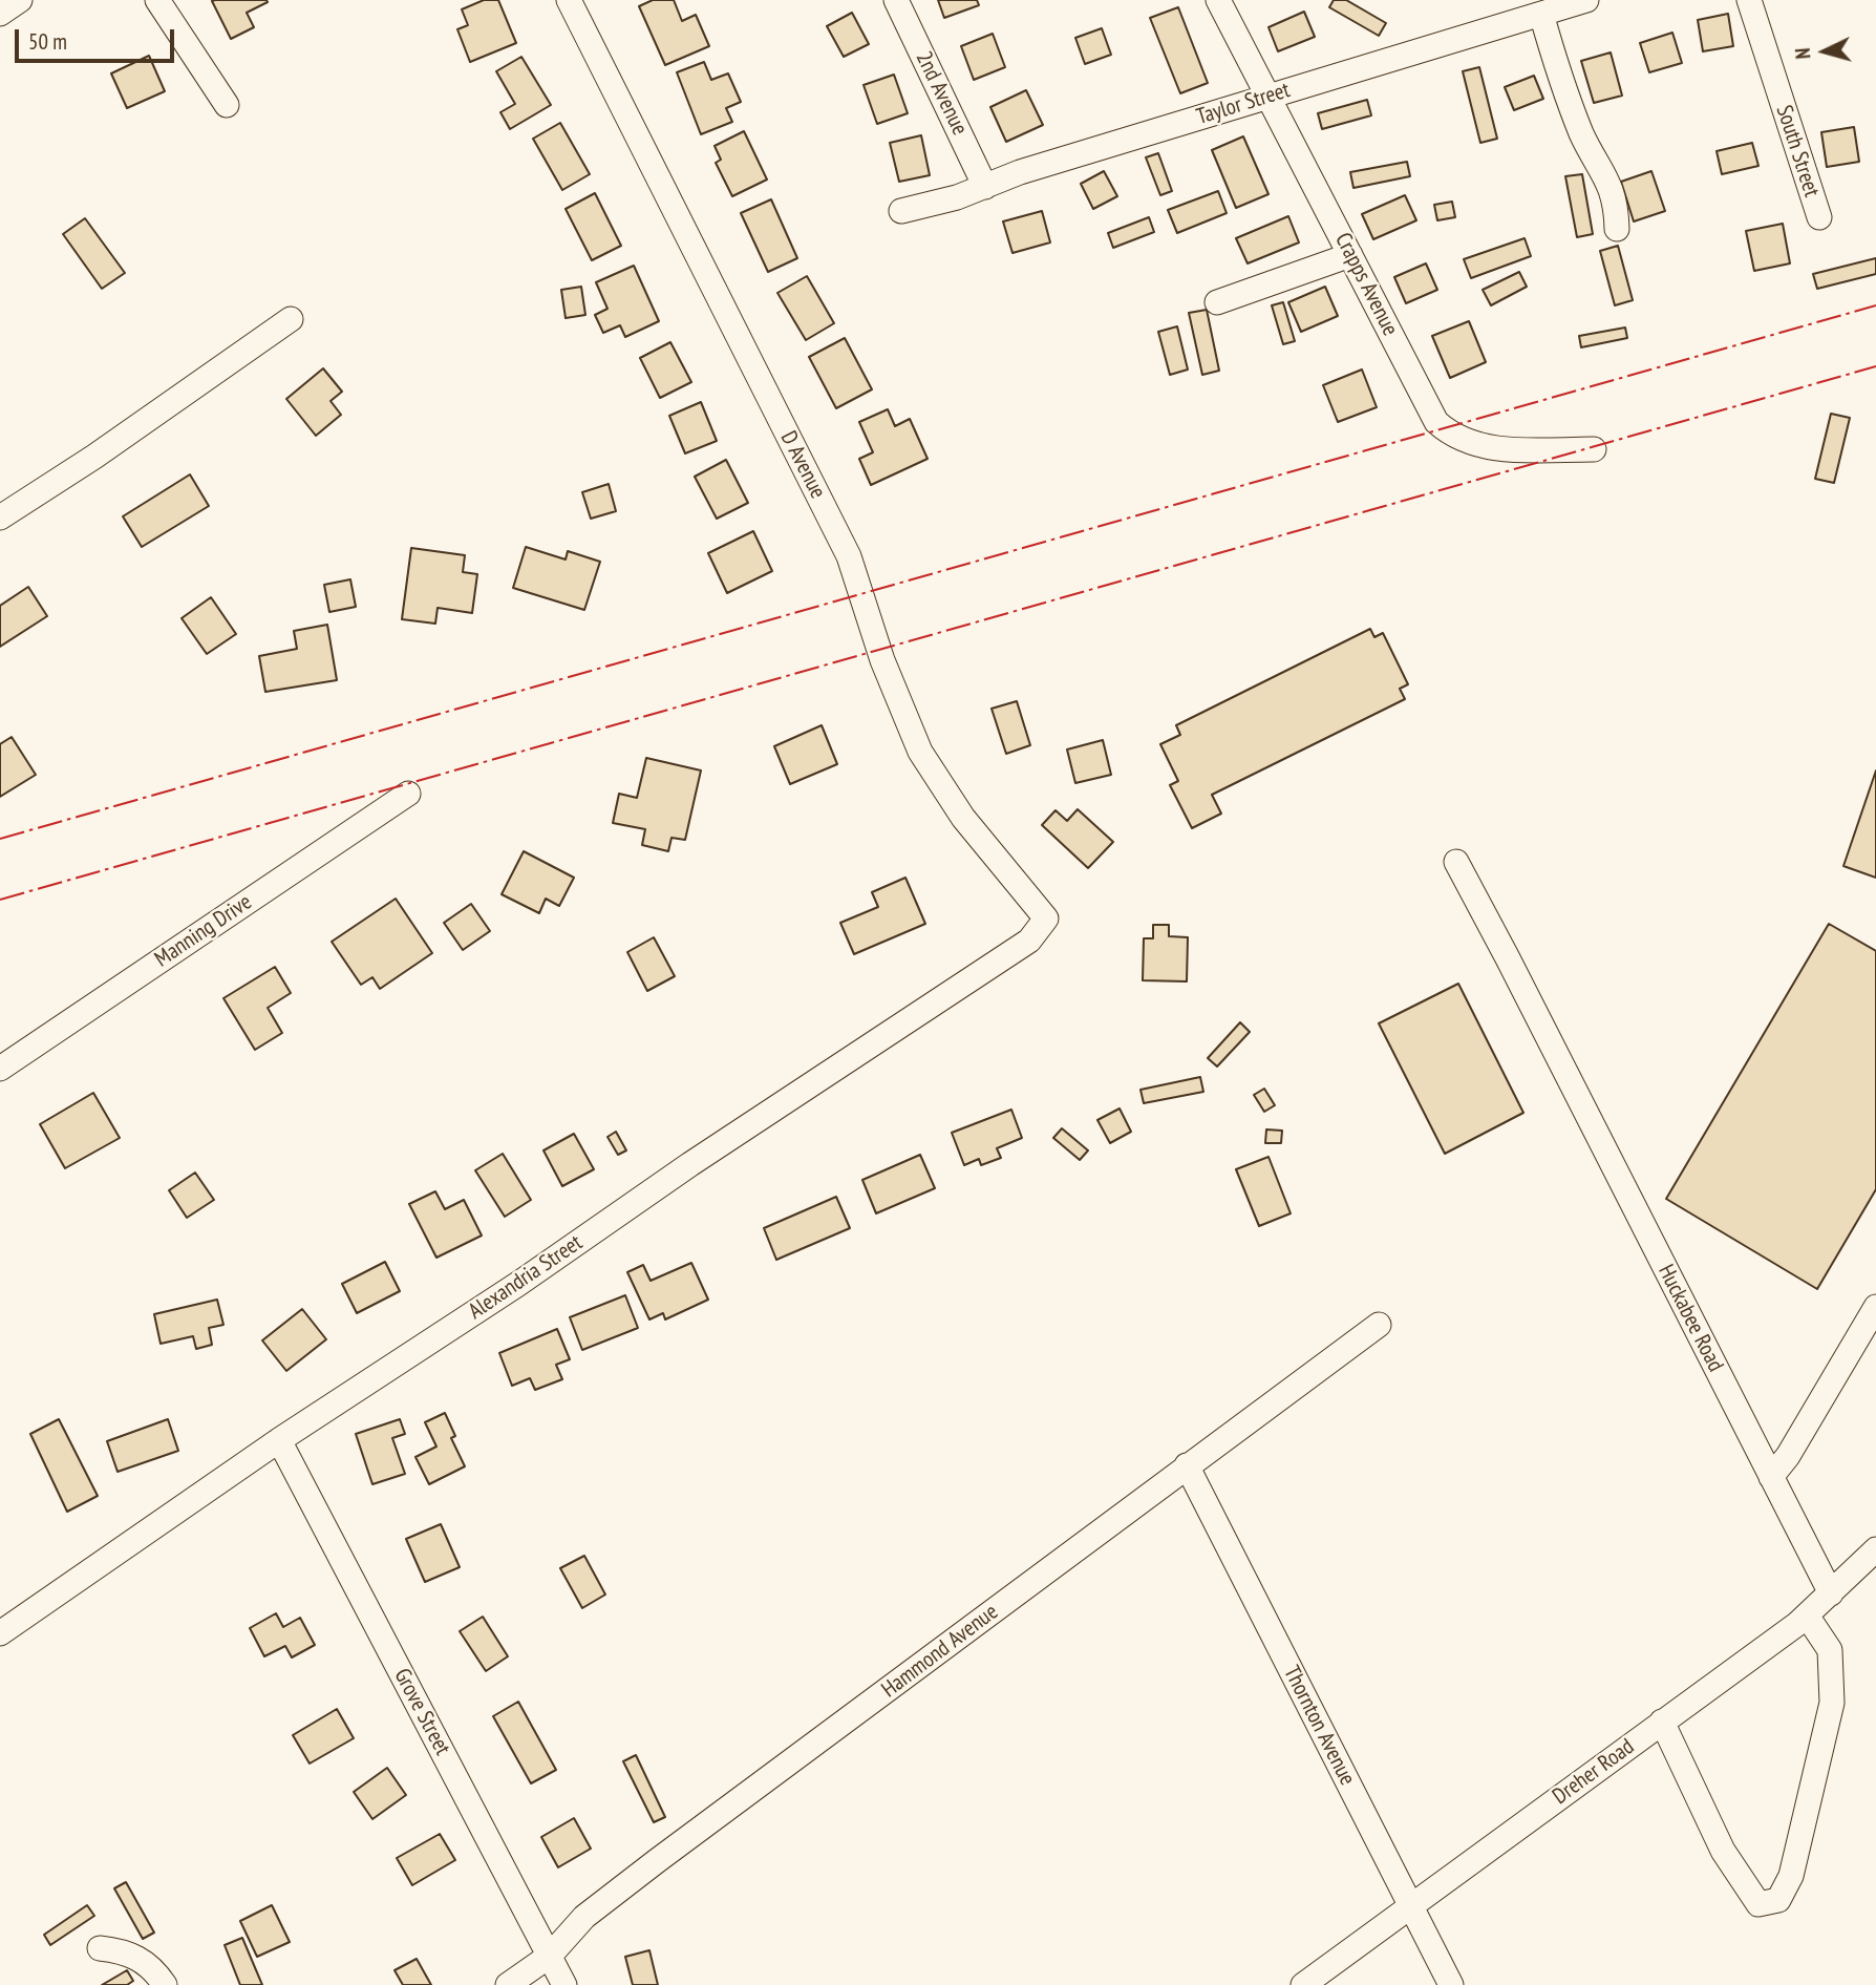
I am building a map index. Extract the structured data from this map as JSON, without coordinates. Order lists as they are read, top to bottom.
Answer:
{
  "streets": {
    "street": [
      "2nd Avenue",
      "Taylor Street",
      "South Street",
      "Crapps Avenue",
      "D Avenue",
      "Manning Drive",
      "Alexandria Street",
      "Huckabee Road",
      "Hammond Avenue",
      "Grove Street",
      "Thornton Avenue",
      "Dreher Road"
    ]
  },
  "crossings": [
    ["2nd Avenue", "Taylor Street"],
    ["Taylor Street", "Crapps Avenue"],
    ["D Avenue", "Alexandria Street"],
    ["Alexandria Street", "Grove Street"],
    ["Huckabee Road", "Dreher Road"],
    ["Hammond Avenue", "Grove Street"],
    ["Hammond Avenue", "Thornton Avenue"],
    ["Thornton Avenue", "Dreher Road"]
  ],
  "scale_bar": "50 m",
  "north": "left"
}
